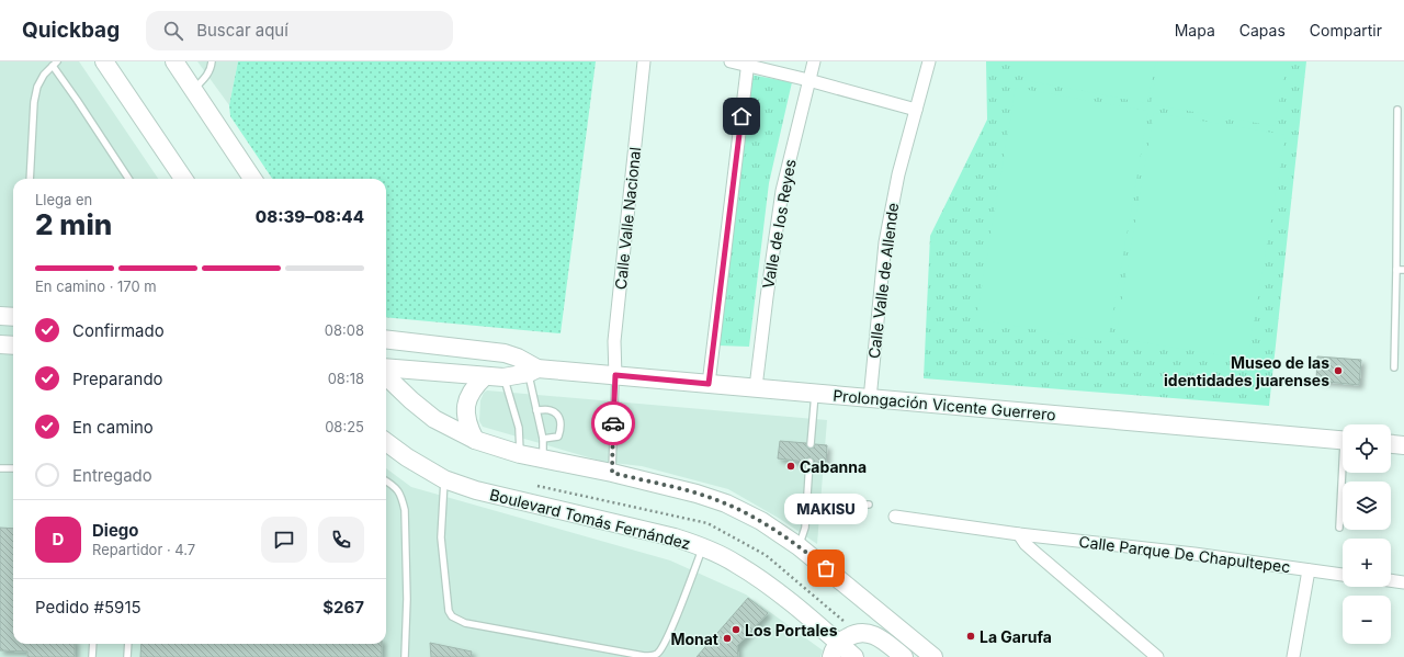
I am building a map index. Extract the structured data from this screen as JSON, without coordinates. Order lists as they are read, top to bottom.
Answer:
{
  "streets": {
    "main road": ["Prolongación Vicente Guerrero", "Boulevard Tomás Fernández"],
    "street": [
      "Calle Valle Nacional",
      "Valle de los Reyes",
      "Calle Valle de Allende",
      "Calle Parque De Chapultepec"
    ]
  },
  "crossings": [
    ["Calle Valle Nacional", "Prolongación Vicente Guerrero"],
    ["Valle de los Reyes", "Prolongación Vicente Guerrero"],
    ["Calle Valle de Allende", "Prolongación Vicente Guerrero"]
  ],
  "places": [
    "Museo de las identidades juarenses",
    "Cabanna",
    "MAKISU",
    "Los Portales",
    "La Garufa",
    "Monat"
  ],
  "page": {
    "header": "Quickbag",
    "search": "Buscar aquí",
    "nav": ["Mapa", "Capas", "Compartir"],
    "heading": ["2 min", "Llega en", "08:39–08:44"],
    "panel": [
      "Diego",
      "Repartidor · 4.7",
      "Pedido #5915",
      "$267"
    ],
    "bar": "En camino · 170 m",
    "list": [
      ["Confirmado", "08:08"],
      ["Preparando", "08:18"],
      ["En camino", "08:25"],
      "Entregado"
    ],
    "map_buttons": ["+", "−"],
    "bubble": "MAKISU",
    "round": "D"
  }
}
